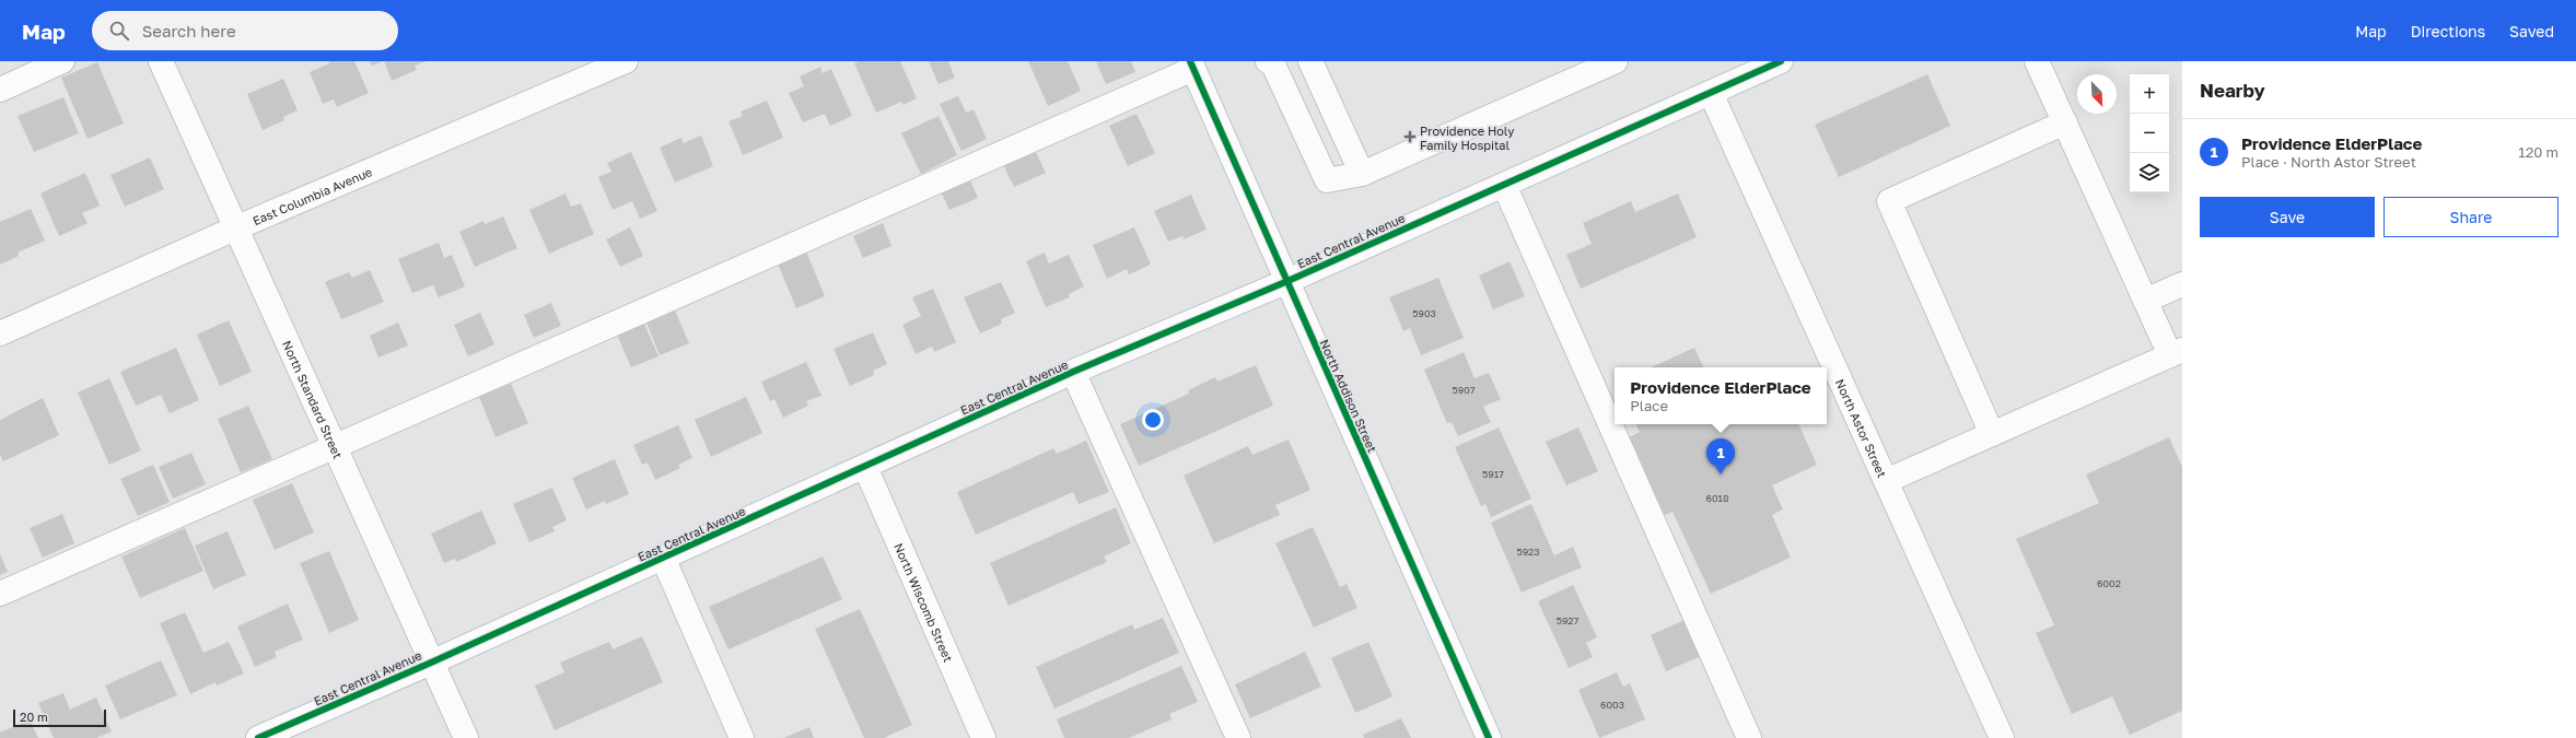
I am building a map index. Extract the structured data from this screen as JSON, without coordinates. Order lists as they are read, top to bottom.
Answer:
{
  "streets": {
    "street": [
      "East Columbia Avenue",
      "East Central Avenue",
      "North Addison Street",
      "North Standard Street",
      "North Astor Street",
      "North Wiscomb Street"
    ]
  },
  "crossings": [
    ["East Columbia Avenue", "North Standard Street"],
    ["East Central Avenue", "North Addison Street"],
    ["East Central Avenue", "North Standard Street"],
    ["East Central Avenue", "North Astor Street"],
    ["East Central Avenue", "North Wiscomb Street"]
  ],
  "places": {
    "health": ["Providence Holy Family Hospital"]
  },
  "house_numbers": [
    "5903",
    "5907",
    "5917",
    "6018",
    "5923",
    "6002",
    "5927",
    "6003"
  ],
  "scale_bar": "20 m",
  "north": "bottom right",
  "page": {
    "header": "Map",
    "search": "Search here",
    "nav": ["Map", "Directions", "Saved"],
    "heading": "Nearby",
    "map_buttons": ["+", "−"],
    "list": [
      {
        "mark": "1",
        "name": "Providence ElderPlace",
        "note": "Place · North Astor Street",
        "value": "120 m"
      }
    ],
    "buttons": ["Save", "Share"],
    "popup": ["Providence ElderPlace", "Place"],
    "pins": "1",
    "scale": "20 m"
  }
}
